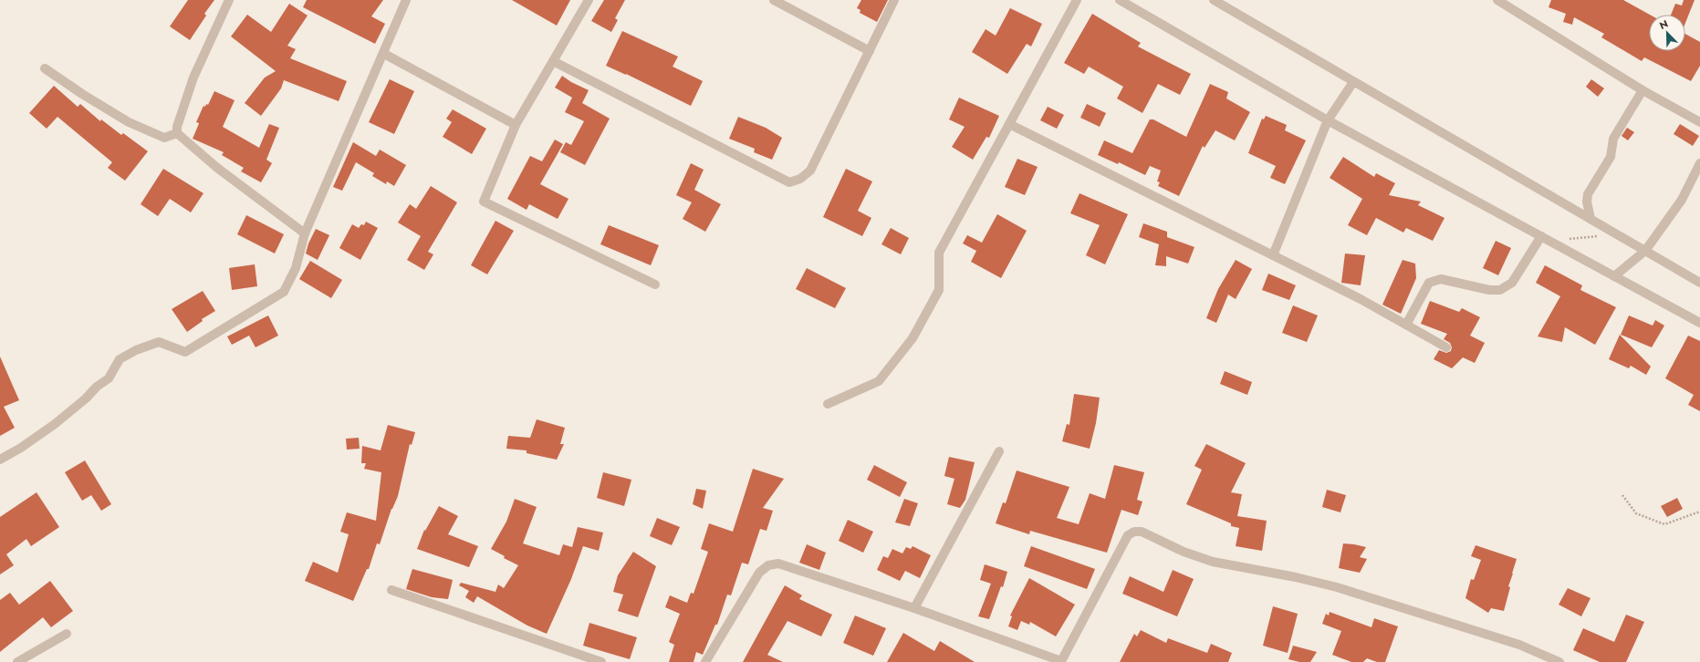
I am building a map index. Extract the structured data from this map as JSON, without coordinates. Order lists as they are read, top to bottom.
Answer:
{
  "north": "top left"
}
